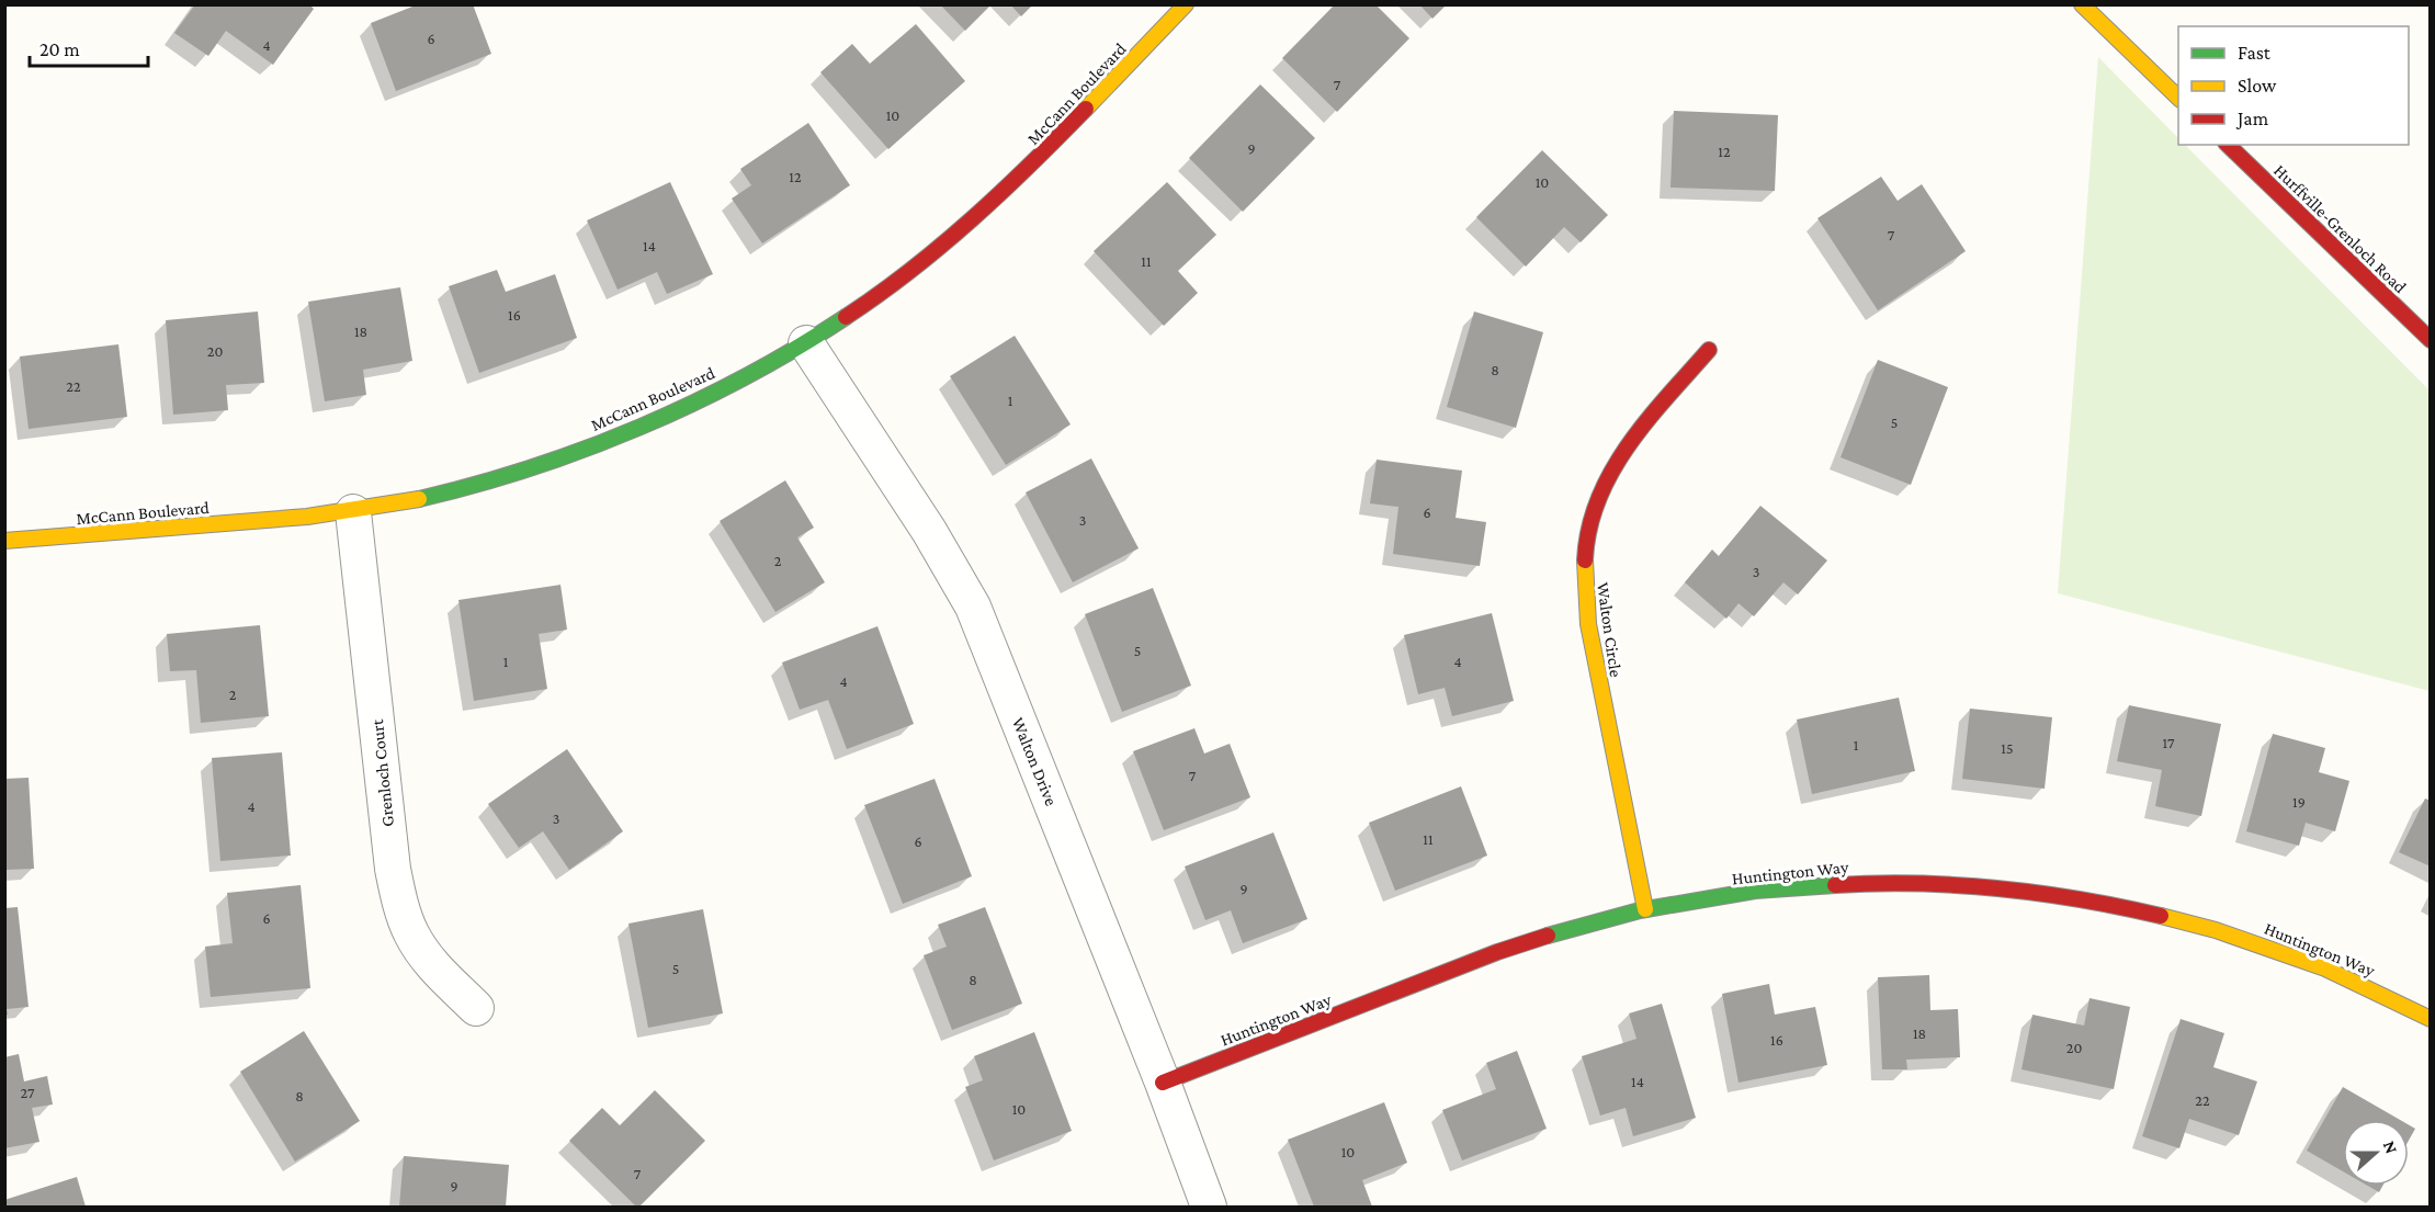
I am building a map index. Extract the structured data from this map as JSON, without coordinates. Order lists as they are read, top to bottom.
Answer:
{
  "streets": {
    "street": [
      "McCann Boulevard",
      "Hurffville-Grenloch Road",
      "Walton Circle",
      "Walton Drive",
      "Grenloch Court",
      "Huntington Way"
    ]
  },
  "crossings": [
    ["McCann Boulevard", "Walton Drive"],
    ["McCann Boulevard", "Grenloch Court"],
    ["Walton Circle", "Huntington Way"],
    ["Walton Drive", "Huntington Way"]
  ],
  "house_numbers": [
    "6",
    "4",
    "7",
    "10",
    "9",
    "12",
    "12",
    "10",
    "7",
    "14",
    "11",
    "16",
    "18",
    "20",
    "8",
    "22",
    "1",
    "5",
    "6",
    "3",
    "2",
    "3",
    "5",
    "1",
    "4",
    "4",
    "2",
    "17",
    "1",
    "15",
    "7",
    "19",
    "4",
    "3",
    "11",
    "6",
    "9",
    "6",
    "5",
    "8",
    "18",
    "16",
    "20",
    "14",
    "27",
    "8",
    "22",
    "10",
    "10",
    "7",
    "9"
  ],
  "legend": ["Fast", "Slow", "Jam"],
  "scale_bar": "20 m",
  "north": "right"
}
